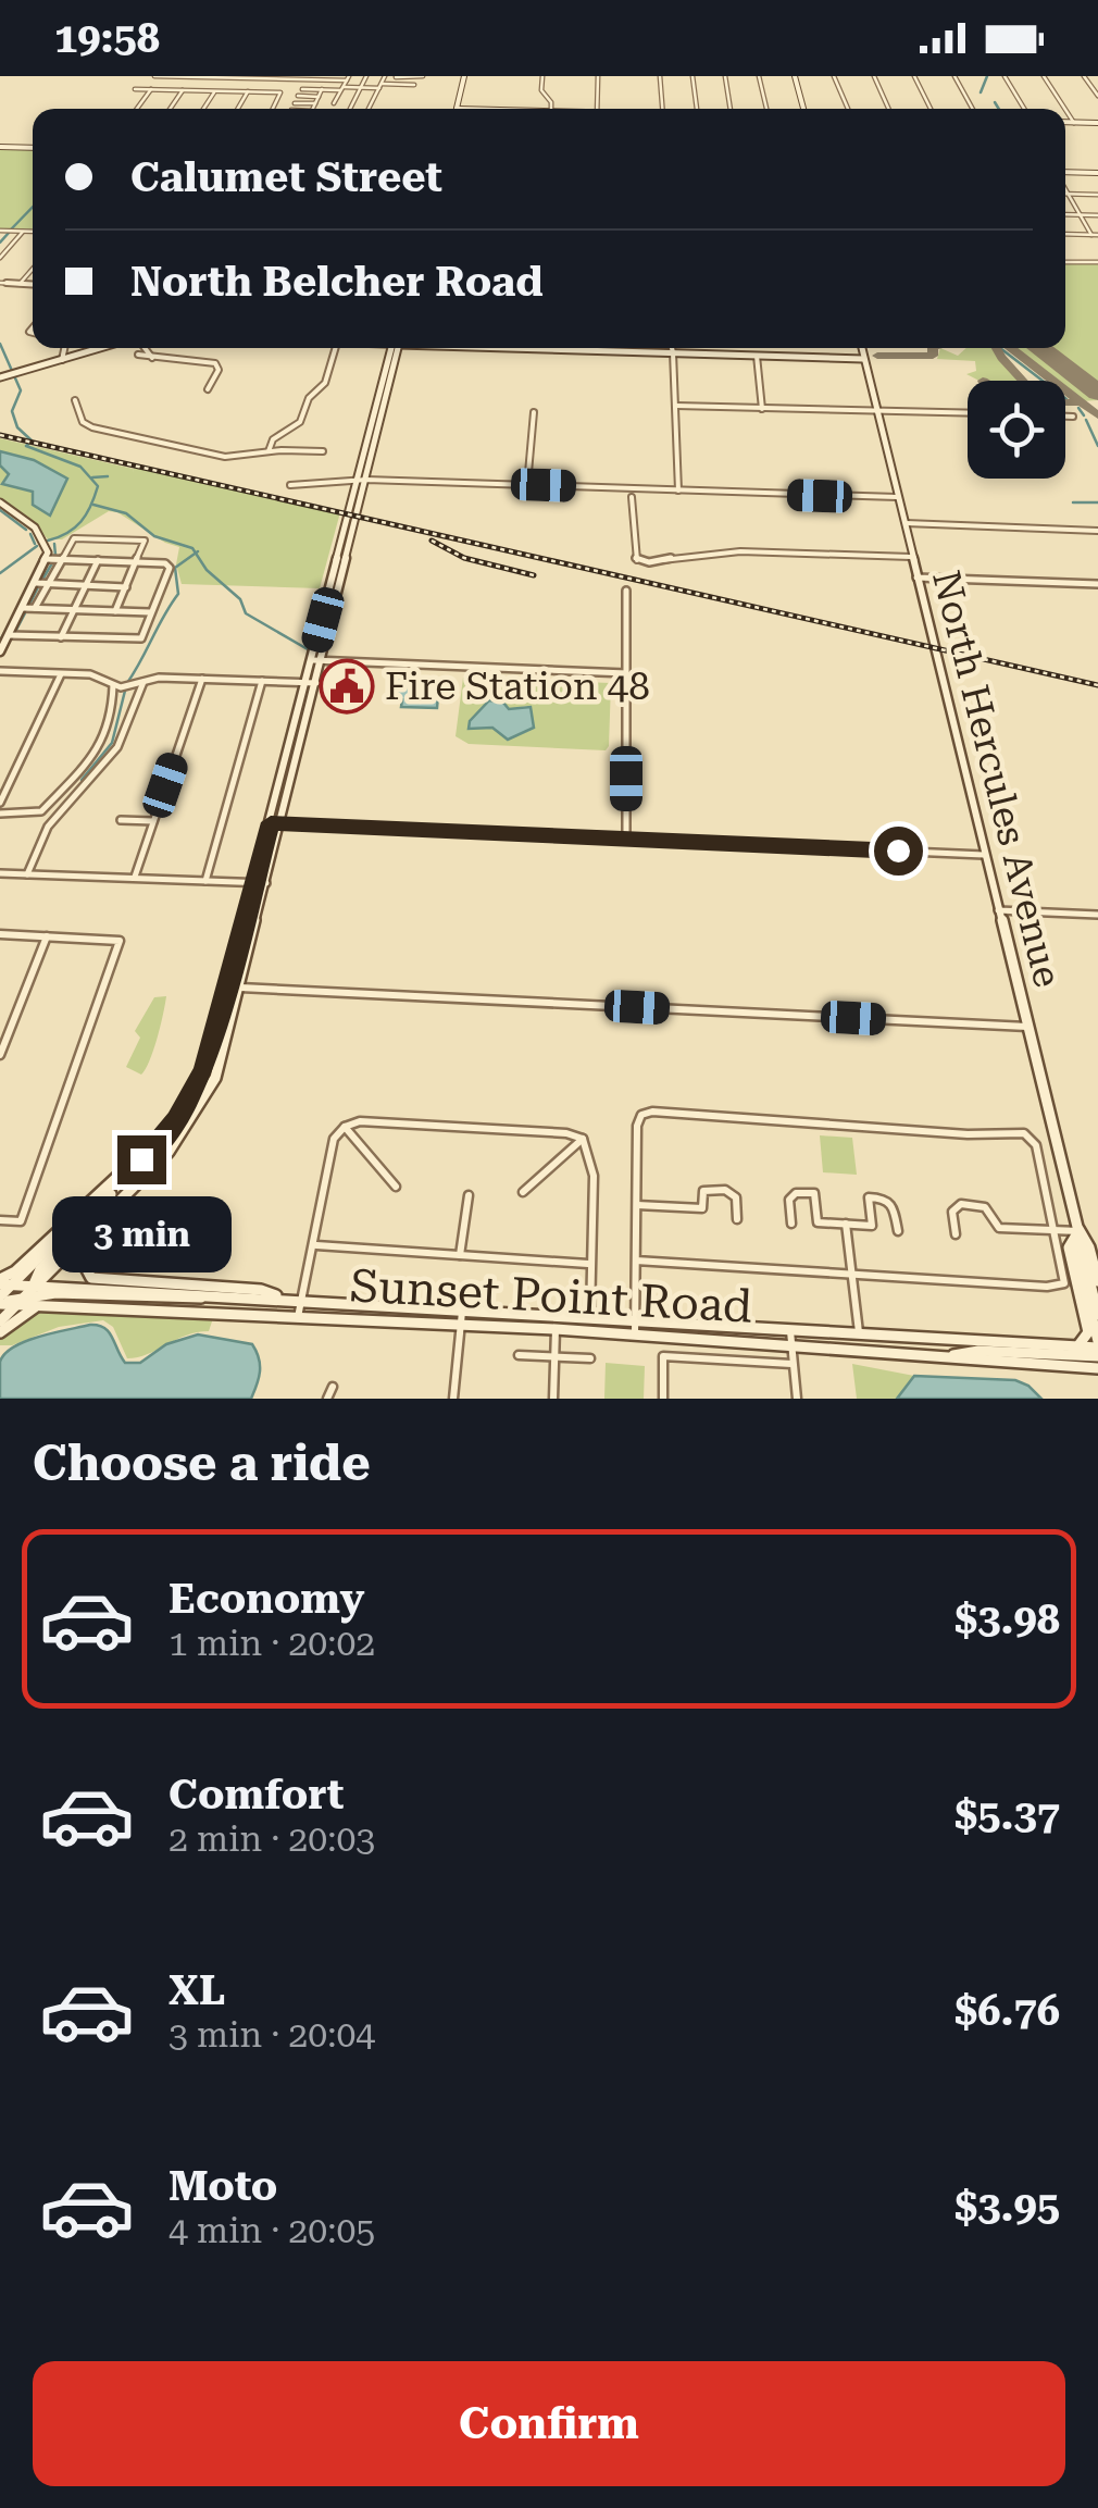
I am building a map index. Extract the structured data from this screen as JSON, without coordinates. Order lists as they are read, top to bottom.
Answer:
{
  "streets": {
    "main road": ["North Hercules Avenue", "Sunset Point Road"]
  },
  "crossings": [
    ["North Hercules Avenue", "Sunset Point Road"]
  ],
  "places": {
    "public building": ["Fire Station 48"]
  },
  "page": {
    "status": "19:58",
    "banner": ["Calumet Street", "North Belcher Road"],
    "bubble": "3 min",
    "heading": "Choose a ride",
    "list": [
      {
        "name": "Economy",
        "note": "1 min · 20:02",
        "value": "$3.98"
      },
      {
        "name": "Comfort",
        "note": "2 min · 20:03",
        "value": "$5.37"
      },
      {
        "name": "XL",
        "note": "3 min · 20:04",
        "value": "$6.76"
      },
      {
        "name": "Moto",
        "note": "4 min · 20:05",
        "value": "$3.95"
      }
    ],
    "buttons": "Confirm"
  }
}
